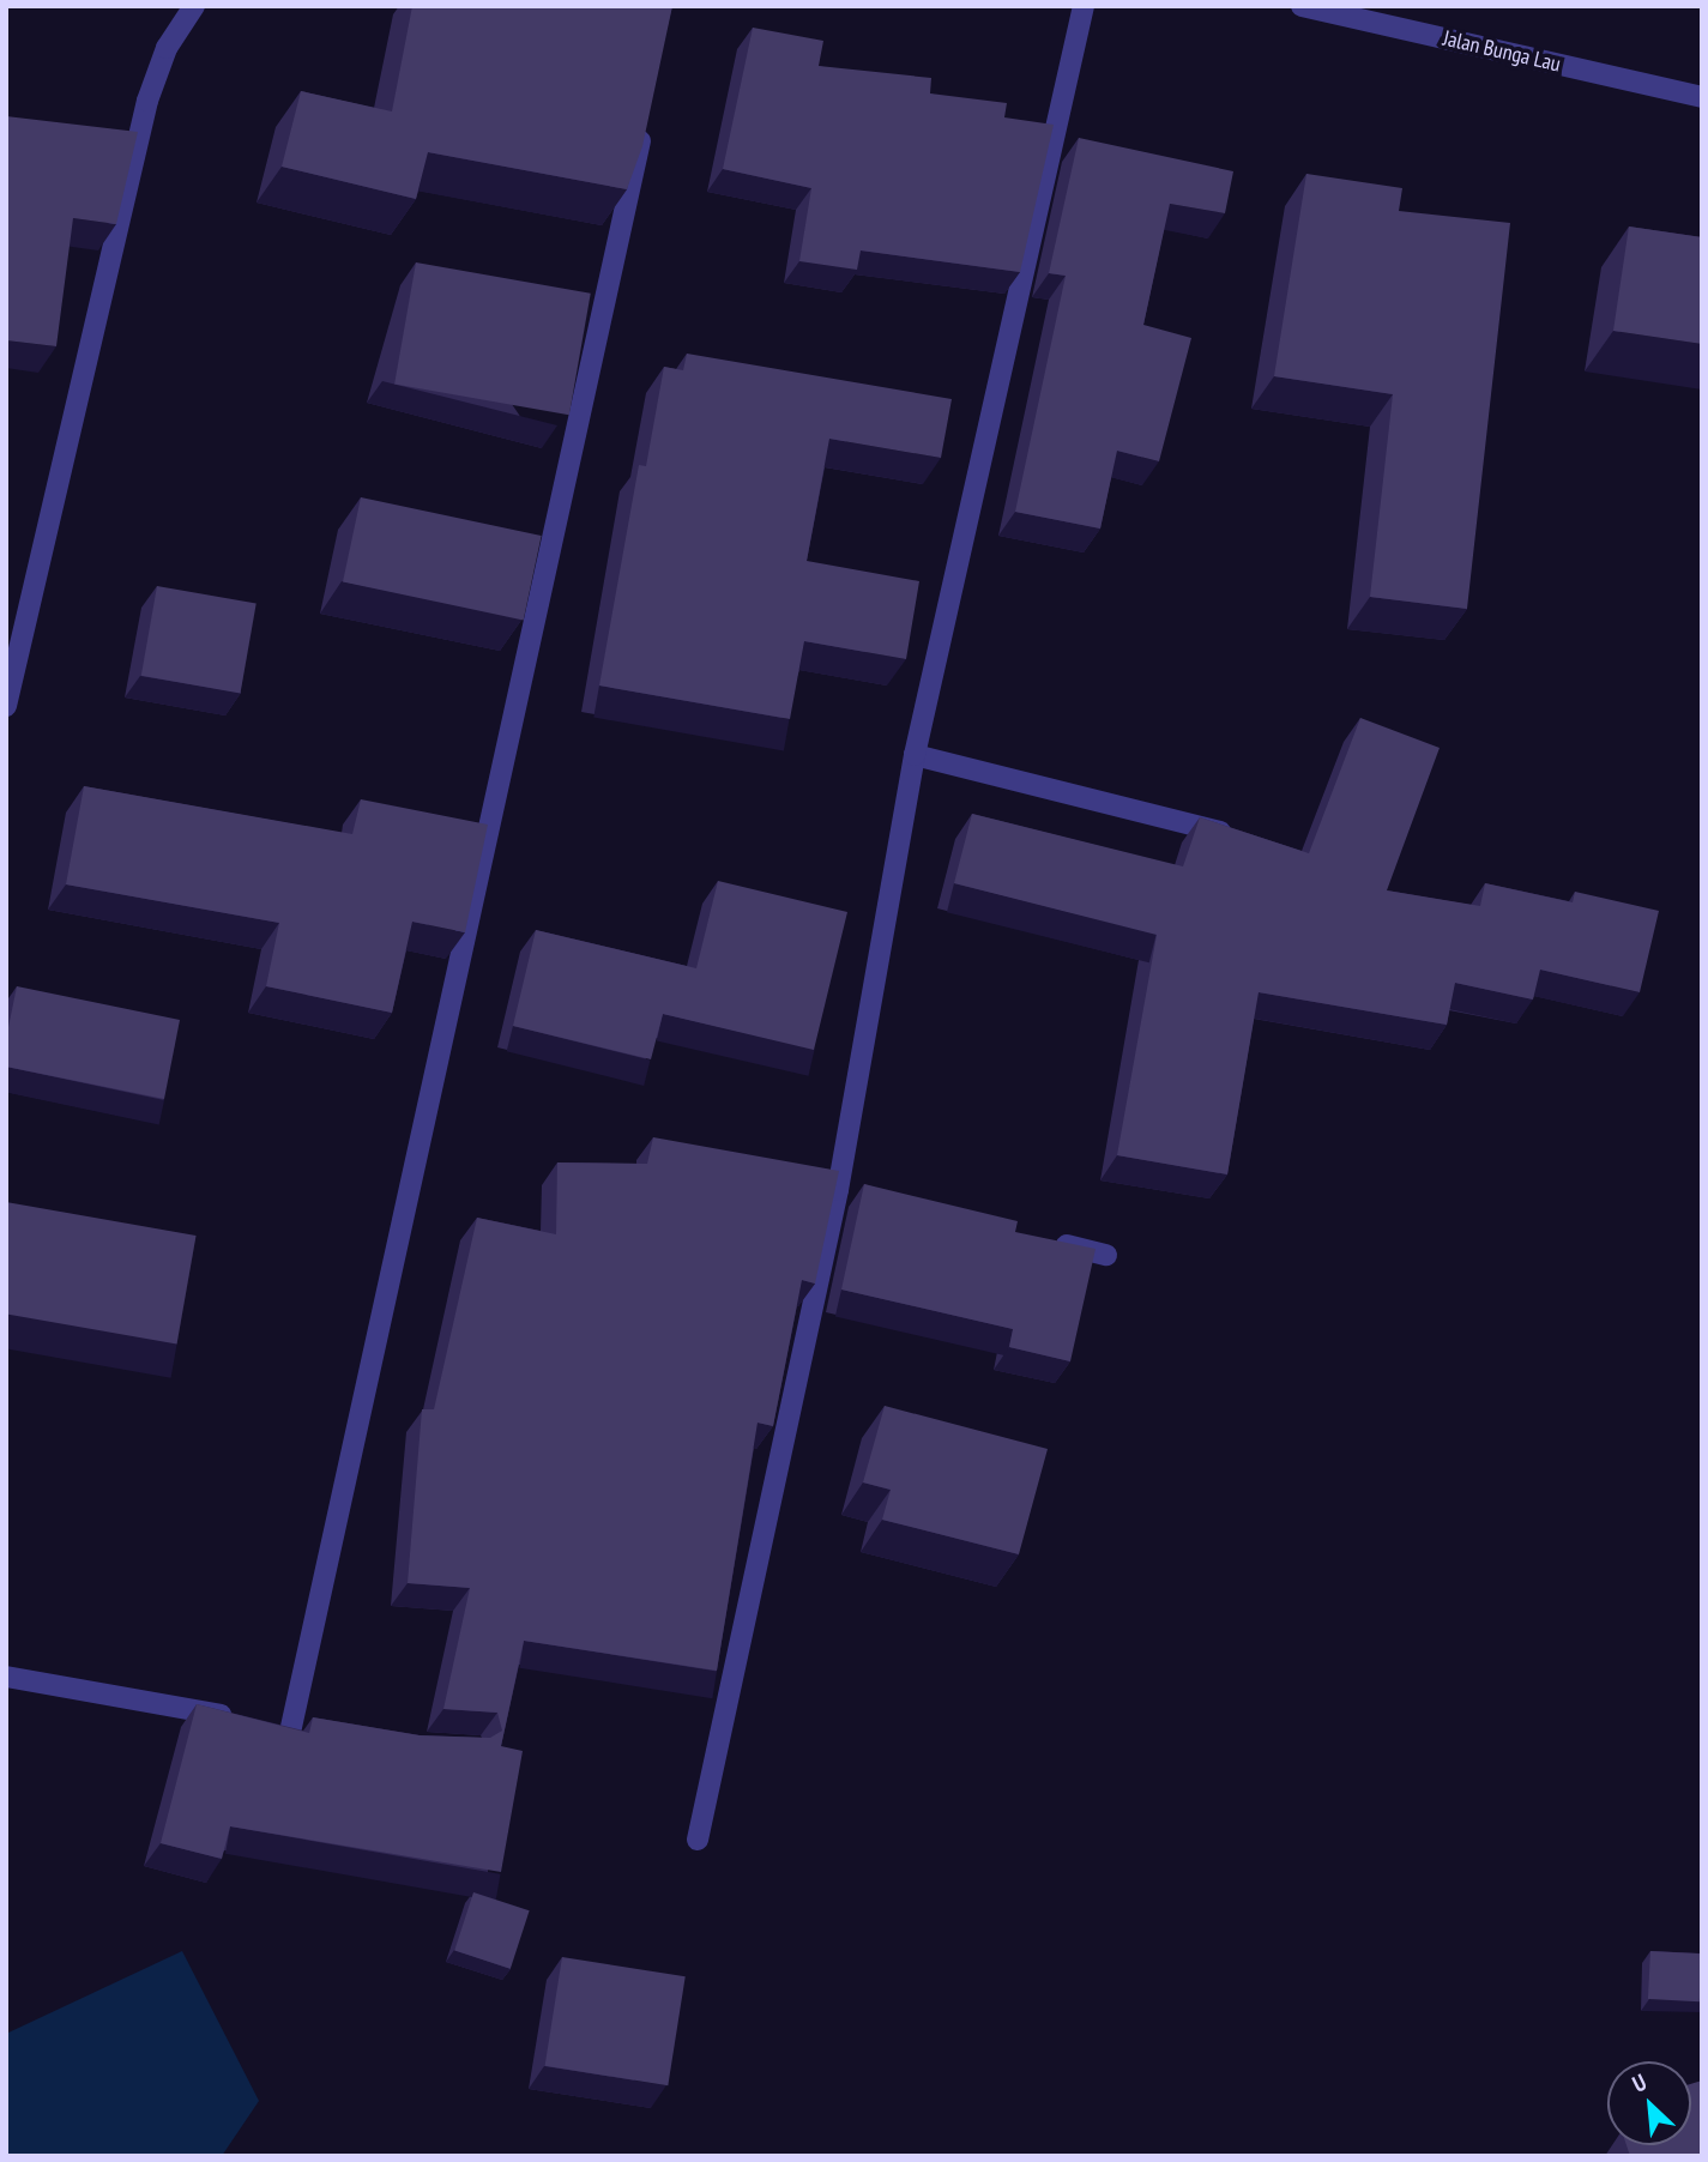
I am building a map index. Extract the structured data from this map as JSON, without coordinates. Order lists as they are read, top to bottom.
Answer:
{
  "streets": {
    "street": ["Jalan Bunga Lau"]
  },
  "north": "top left"
}
